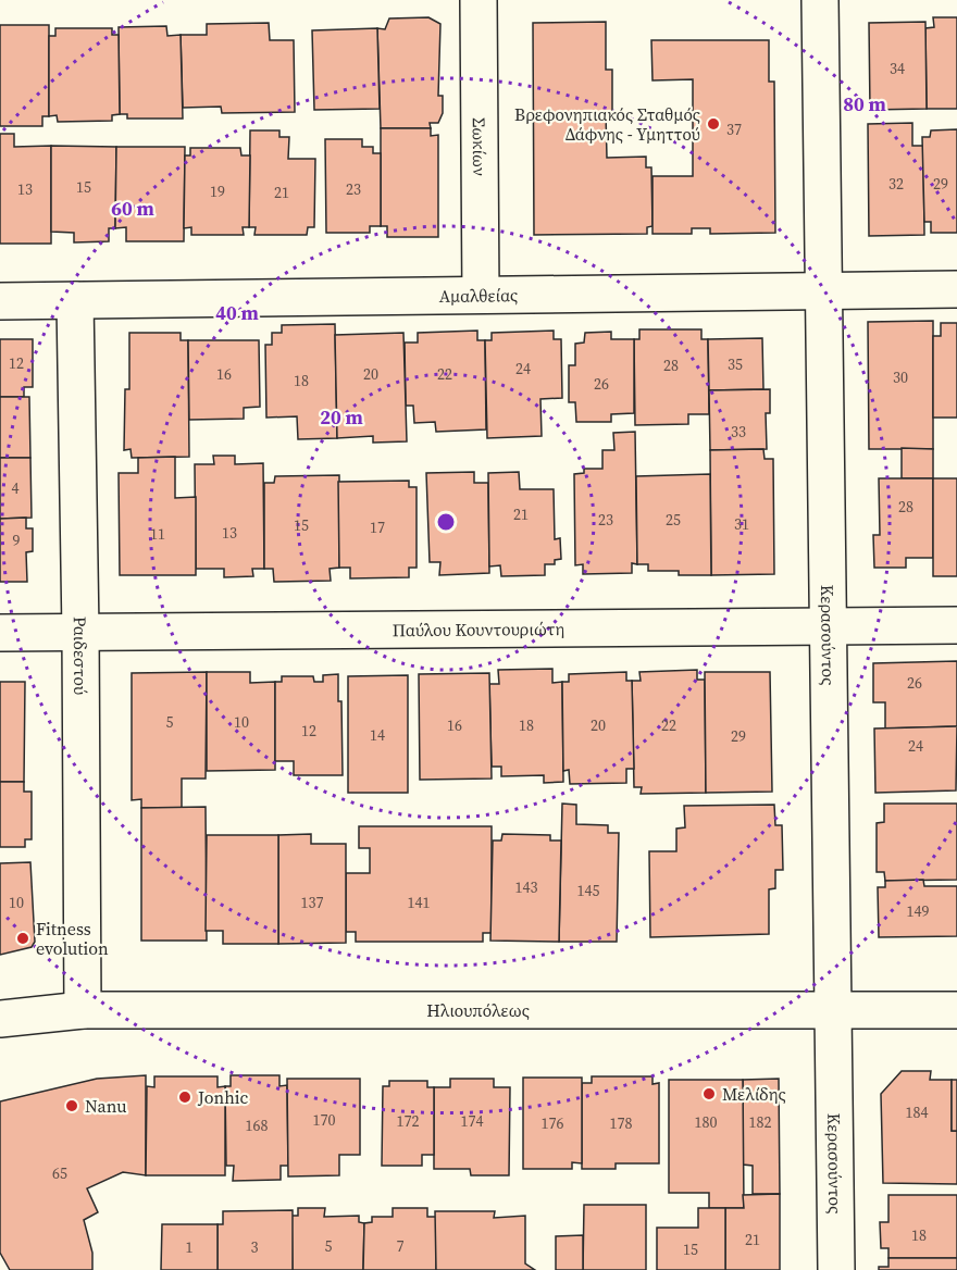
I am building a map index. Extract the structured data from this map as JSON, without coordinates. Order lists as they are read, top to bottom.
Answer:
{
  "streets": {
    "street": [
      "Σωκίων",
      "Αμαλθείας",
      "Παύλου Κουντουριώτη",
      "Κερασούντος",
      "Ραιδεστού",
      "Ηλιουπόλεως"
    ]
  },
  "crossings": [
    ["Σωκίων", "Αμαλθείας"],
    ["Αμαλθείας", "Κερασούντος"],
    ["Αμαλθείας", "Ραιδεστού"],
    ["Παύλου Κουντουριώτη", "Κερασούντος"],
    ["Παύλου Κουντουριώτη", "Ραιδεστού"],
    ["Κερασούντος", "Ηλιουπόλεως"],
    ["Ραιδεστού", "Ηλιουπόλεως"]
  ],
  "places": [
    "Βρεφονηπιακός Σταθμός Δάφνης - Υμηττού",
    "Fitness evolution",
    "Μελίδης",
    "Jonhic",
    "Nanu"
  ],
  "house_numbers": [
    "34",
    "37",
    "32",
    "29",
    "15",
    "13",
    "23",
    "19",
    "21",
    "12",
    "35",
    "28",
    "24",
    "16",
    "20",
    "22",
    "30",
    "18",
    "26",
    "33",
    "4",
    "28",
    "21",
    "23",
    "25",
    "31",
    "15",
    "17",
    "13",
    "11",
    "9",
    "26",
    "5",
    "10",
    "16",
    "18",
    "20",
    "22",
    "12",
    "14",
    "29",
    "24",
    "143",
    "145",
    "10",
    "137",
    "141",
    "149",
    "184",
    "170",
    "172",
    "174",
    "180",
    "182",
    "176",
    "178",
    "168",
    "65",
    "18",
    "21",
    "5",
    "7",
    "1",
    "3",
    "15"
  ],
  "rings": [
    "80 m",
    "60 m",
    "40 m",
    "20 m"
  ]
}
